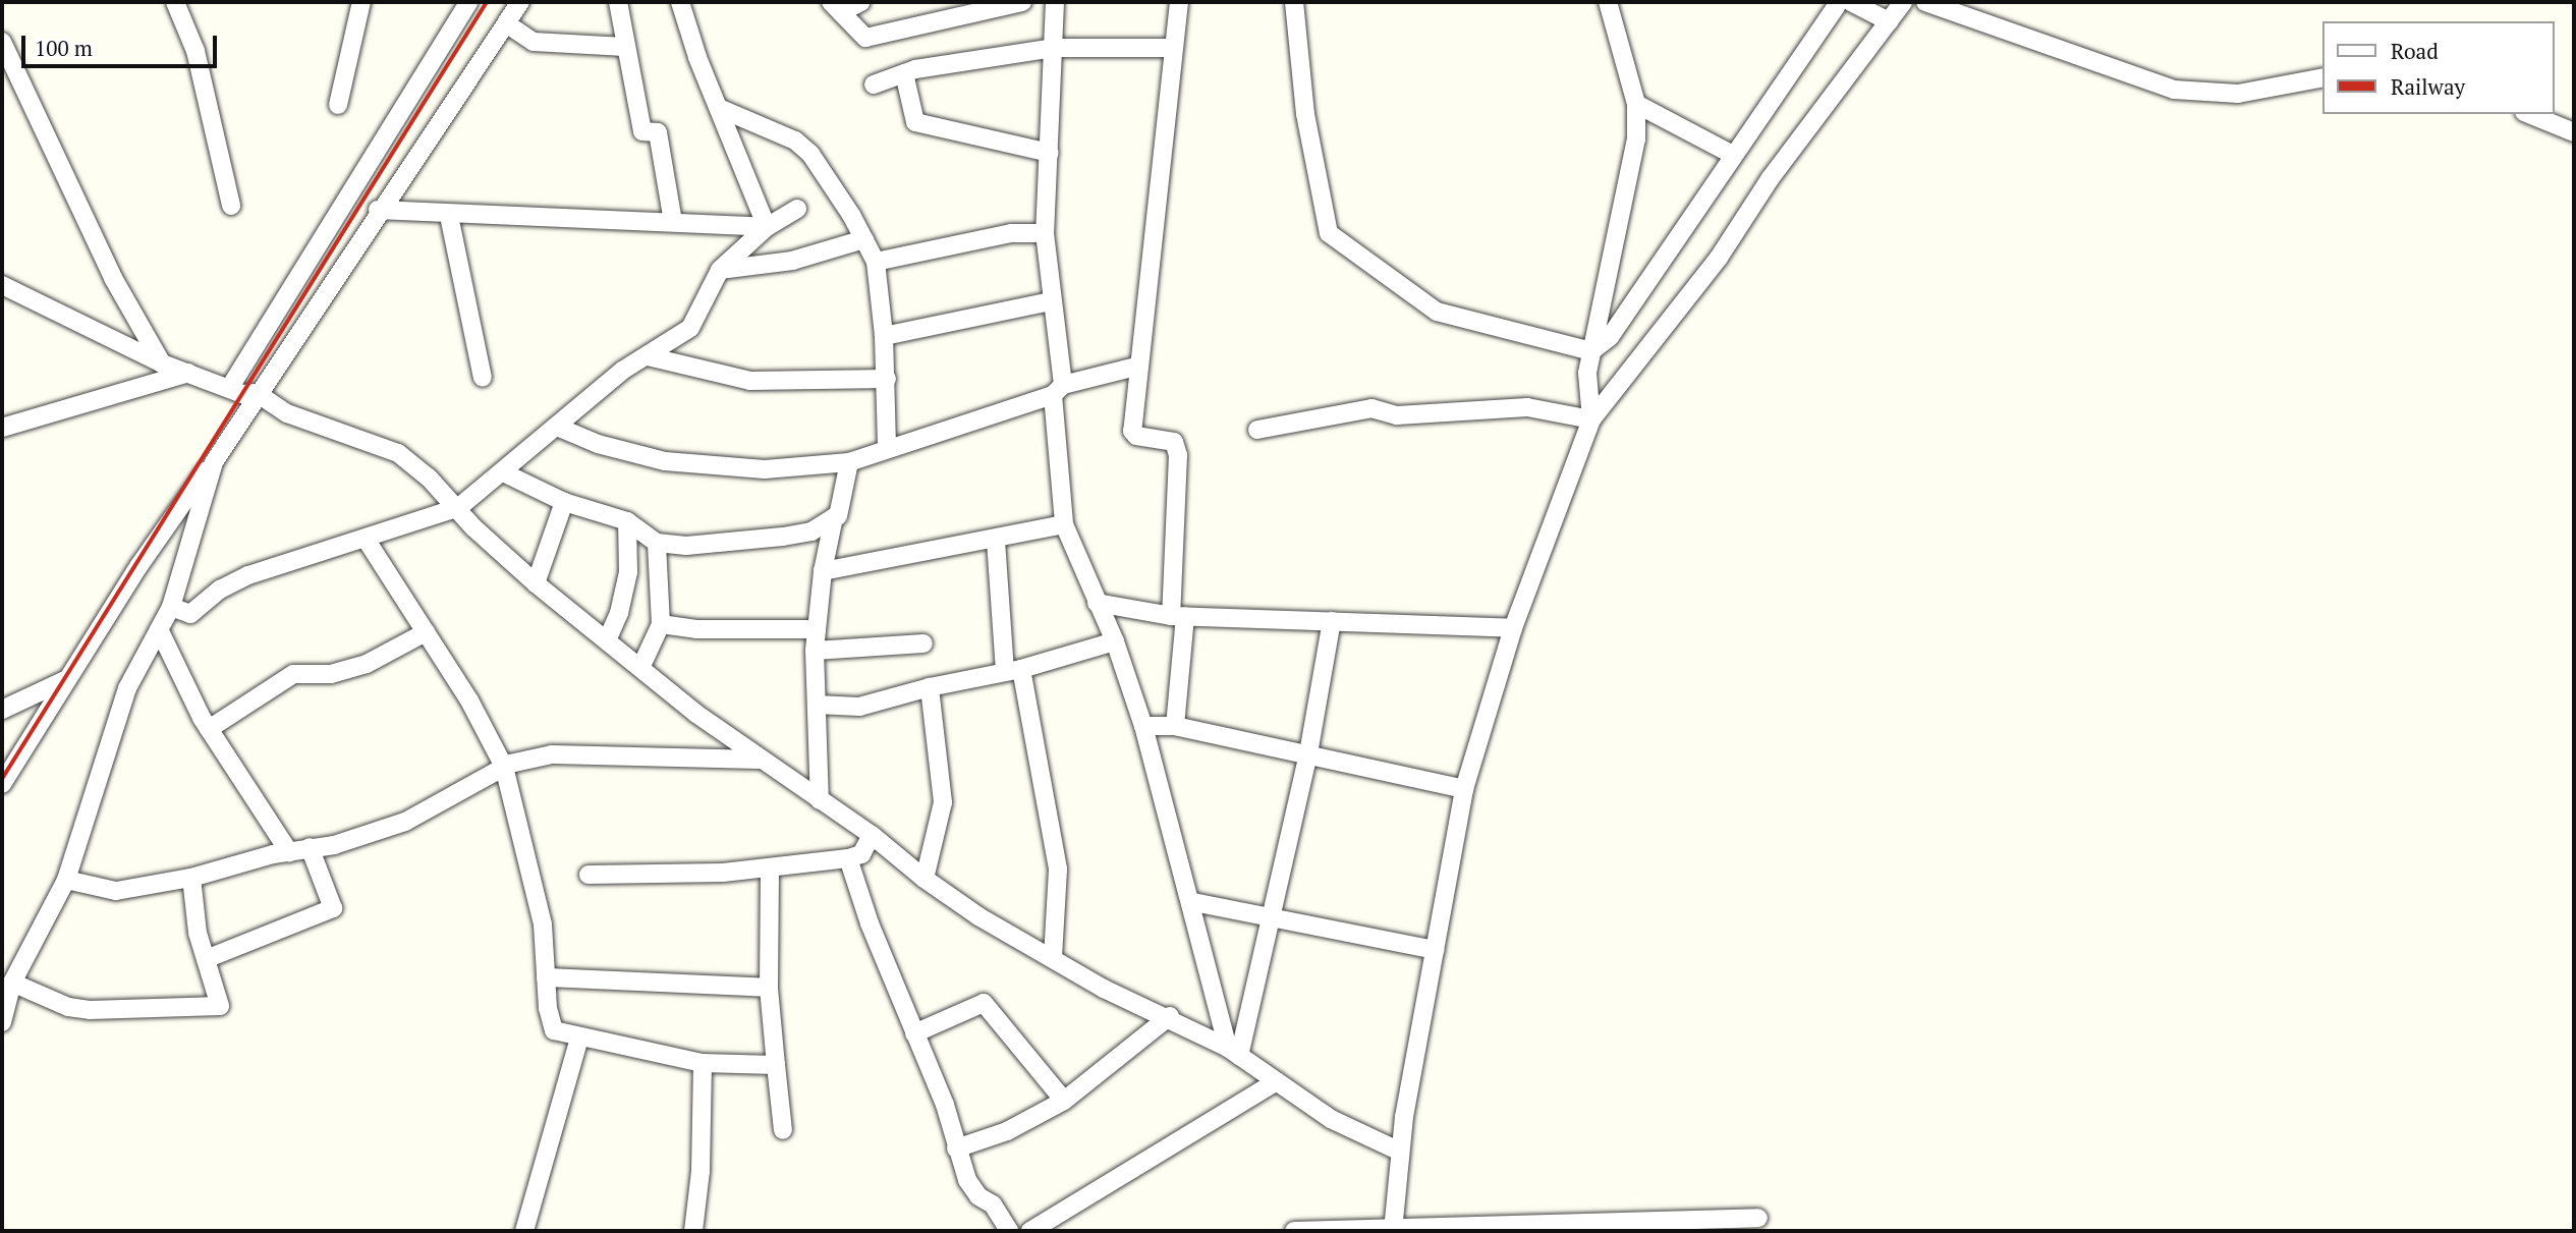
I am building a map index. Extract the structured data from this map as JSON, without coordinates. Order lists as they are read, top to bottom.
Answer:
{
  "legend": ["Road", "Railway"],
  "scale_bar": "100 m"
}
